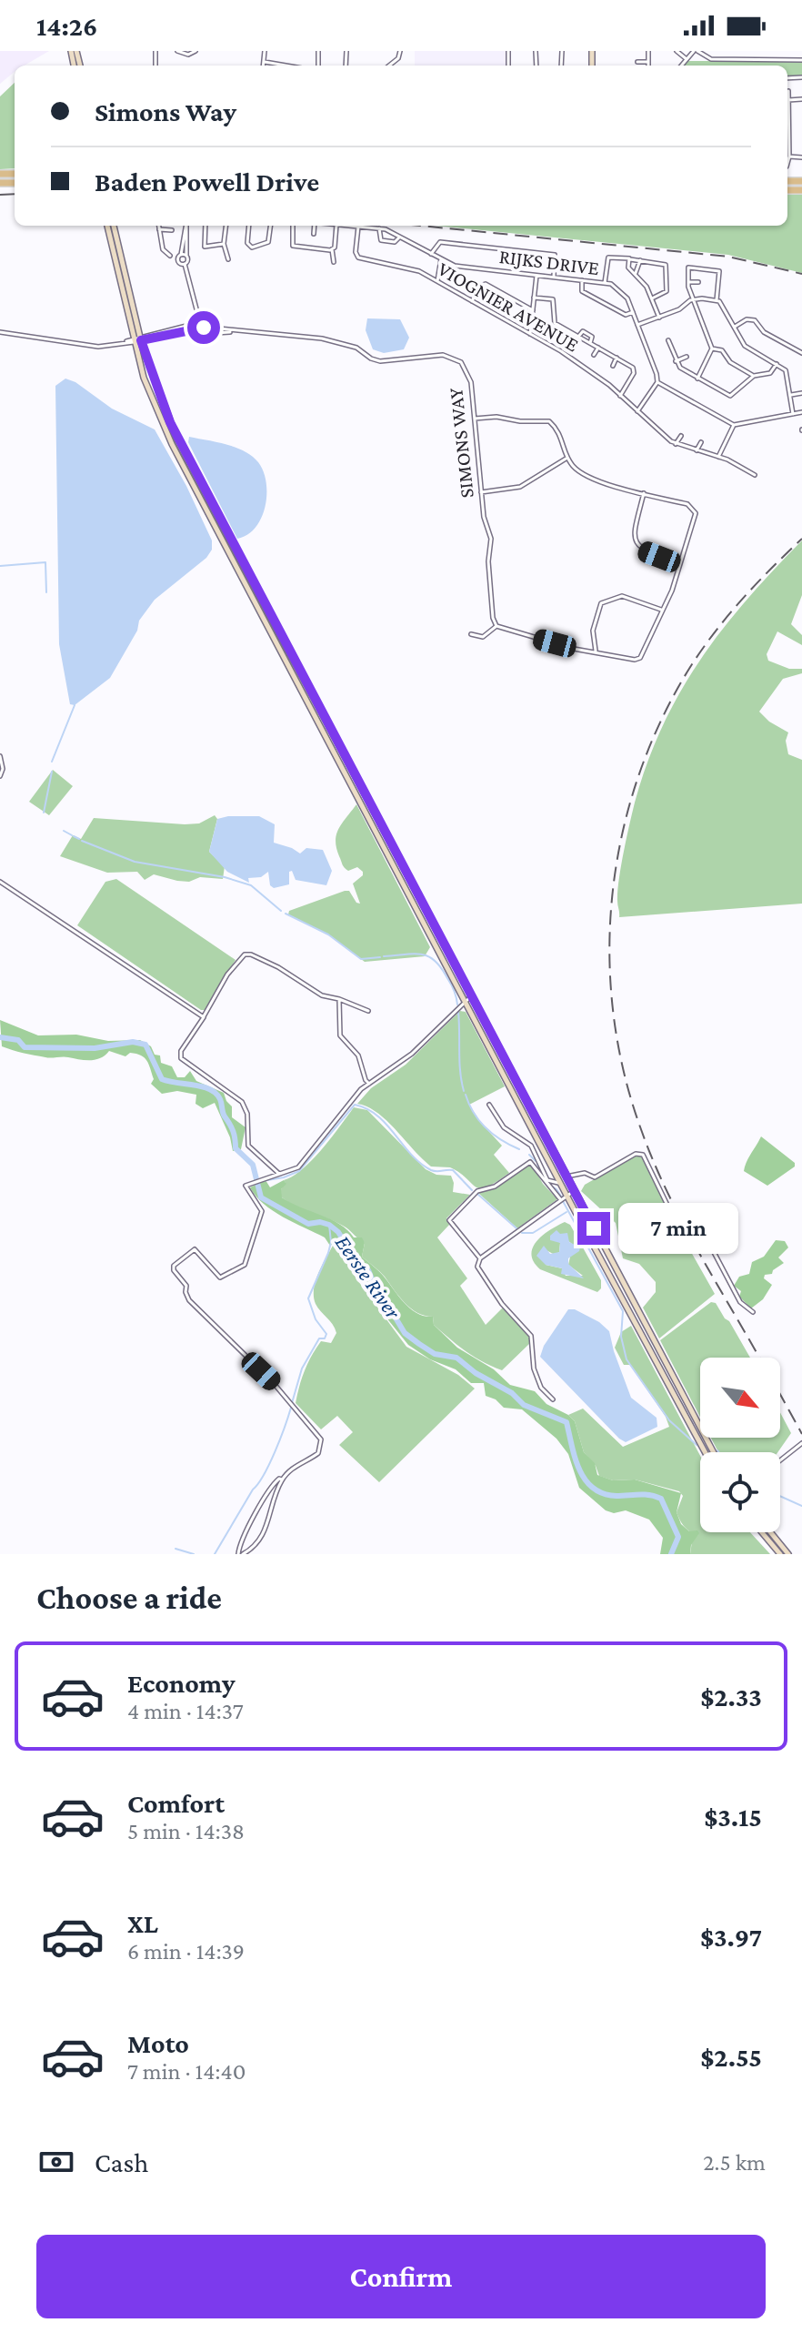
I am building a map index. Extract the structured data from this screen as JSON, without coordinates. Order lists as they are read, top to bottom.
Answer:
{
  "streets": {
    "street": ["RIJKS DRIVE", "VIOGNIER AVENUE", "SIMONS WAY"]
  },
  "water": ["Eerste River"],
  "north": "bottom right",
  "page": {
    "status": "14:26",
    "banner": ["Simons Way", "Baden Powell Drive"],
    "bubble": "7 min",
    "heading": "Choose a ride",
    "list": [
      {
        "name": "Economy",
        "note": "4 min · 14:37",
        "value": "$2.33"
      },
      {
        "name": "Comfort",
        "note": "5 min · 14:38",
        "value": "$3.15"
      },
      {
        "name": "XL",
        "note": "6 min · 14:39",
        "value": "$3.97"
      },
      {
        "name": "Moto",
        "note": "7 min · 14:40",
        "value": "$2.55"
      }
    ],
    "pay": ["Cash", "2.5 km"],
    "buttons": "Confirm"
  }
}
